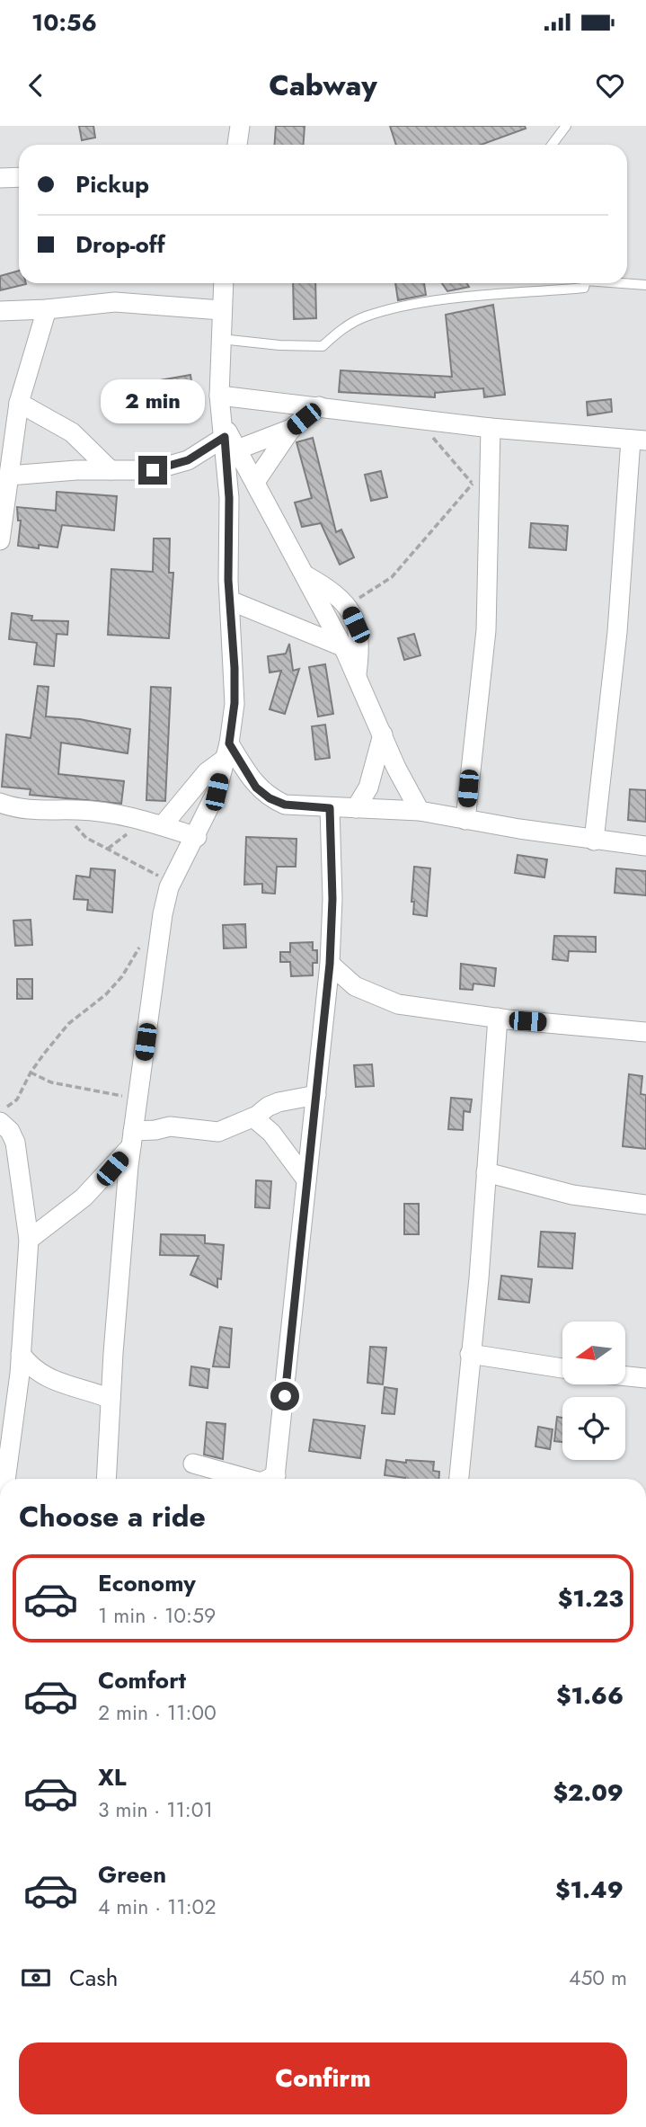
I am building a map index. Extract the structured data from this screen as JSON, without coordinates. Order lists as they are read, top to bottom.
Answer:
{
  "north": "left",
  "page": {
    "status": "10:56",
    "header": "Cabway",
    "banner": ["Pickup", "Drop-off"],
    "bubble": "2 min",
    "heading": "Choose a ride",
    "list": [
      {
        "name": "Economy",
        "note": "1 min · 10:59",
        "value": "$1.23"
      },
      {
        "name": "Comfort",
        "note": "2 min · 11:00",
        "value": "$1.66"
      },
      {
        "name": "XL",
        "note": "3 min · 11:01",
        "value": "$2.09"
      },
      {
        "name": "Green",
        "note": "4 min · 11:02",
        "value": "$1.49"
      }
    ],
    "pay": ["Cash", "450 m"],
    "buttons": "Confirm"
  }
}
